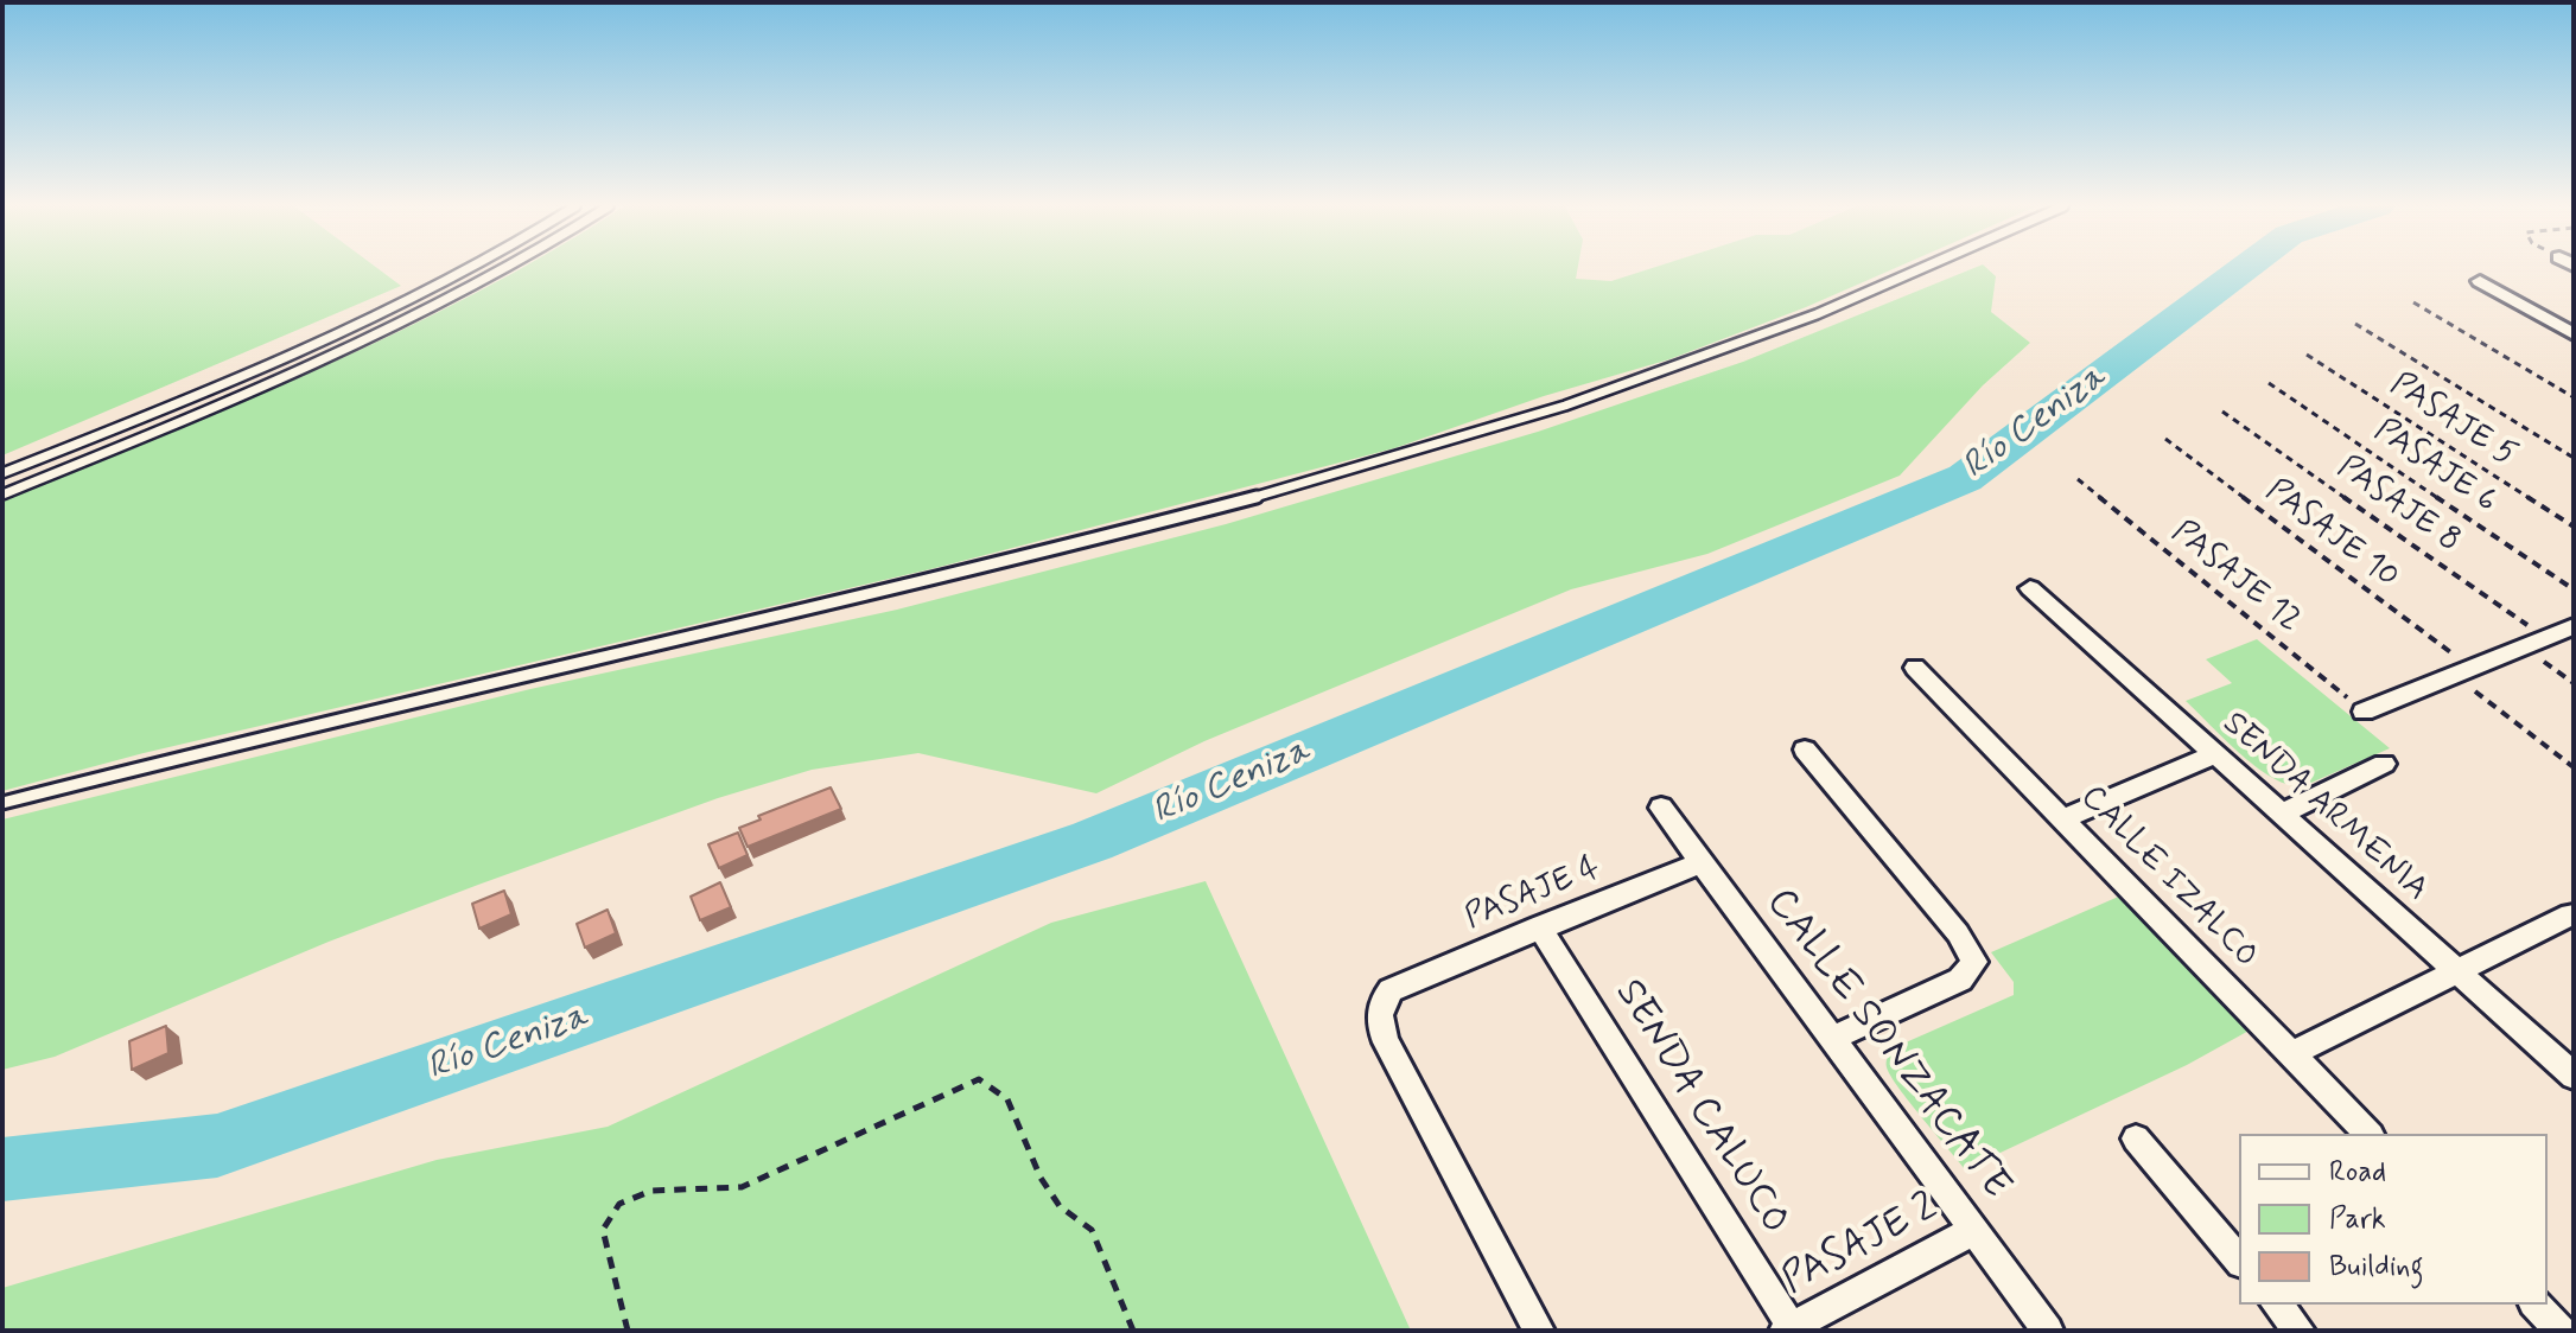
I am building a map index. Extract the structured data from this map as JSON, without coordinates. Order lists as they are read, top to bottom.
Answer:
{
  "streets": {
    "street": [
      "SENDA ARMENIA",
      "CALLE IZALCO",
      "PASAJE 4",
      "CALLE SONZACATE",
      "SENDA CALUCO",
      "PASAJE 2"
    ],
    "path": [
      "PASAJE 5",
      "PASAJE 6",
      "PASAJE 8",
      "PASAJE 10",
      "PASAJE 12"
    ]
  },
  "crossings": [
    ["PASAJE 4", "CALLE SONZACATE"],
    ["PASAJE 4", "SENDA CALUCO"],
    ["CALLE SONZACATE", "PASAJE 2"],
    ["SENDA CALUCO", "PASAJE 2"]
  ],
  "water": ["Río Ceniza"],
  "legend": ["Road", "Park", "Building"]
}
